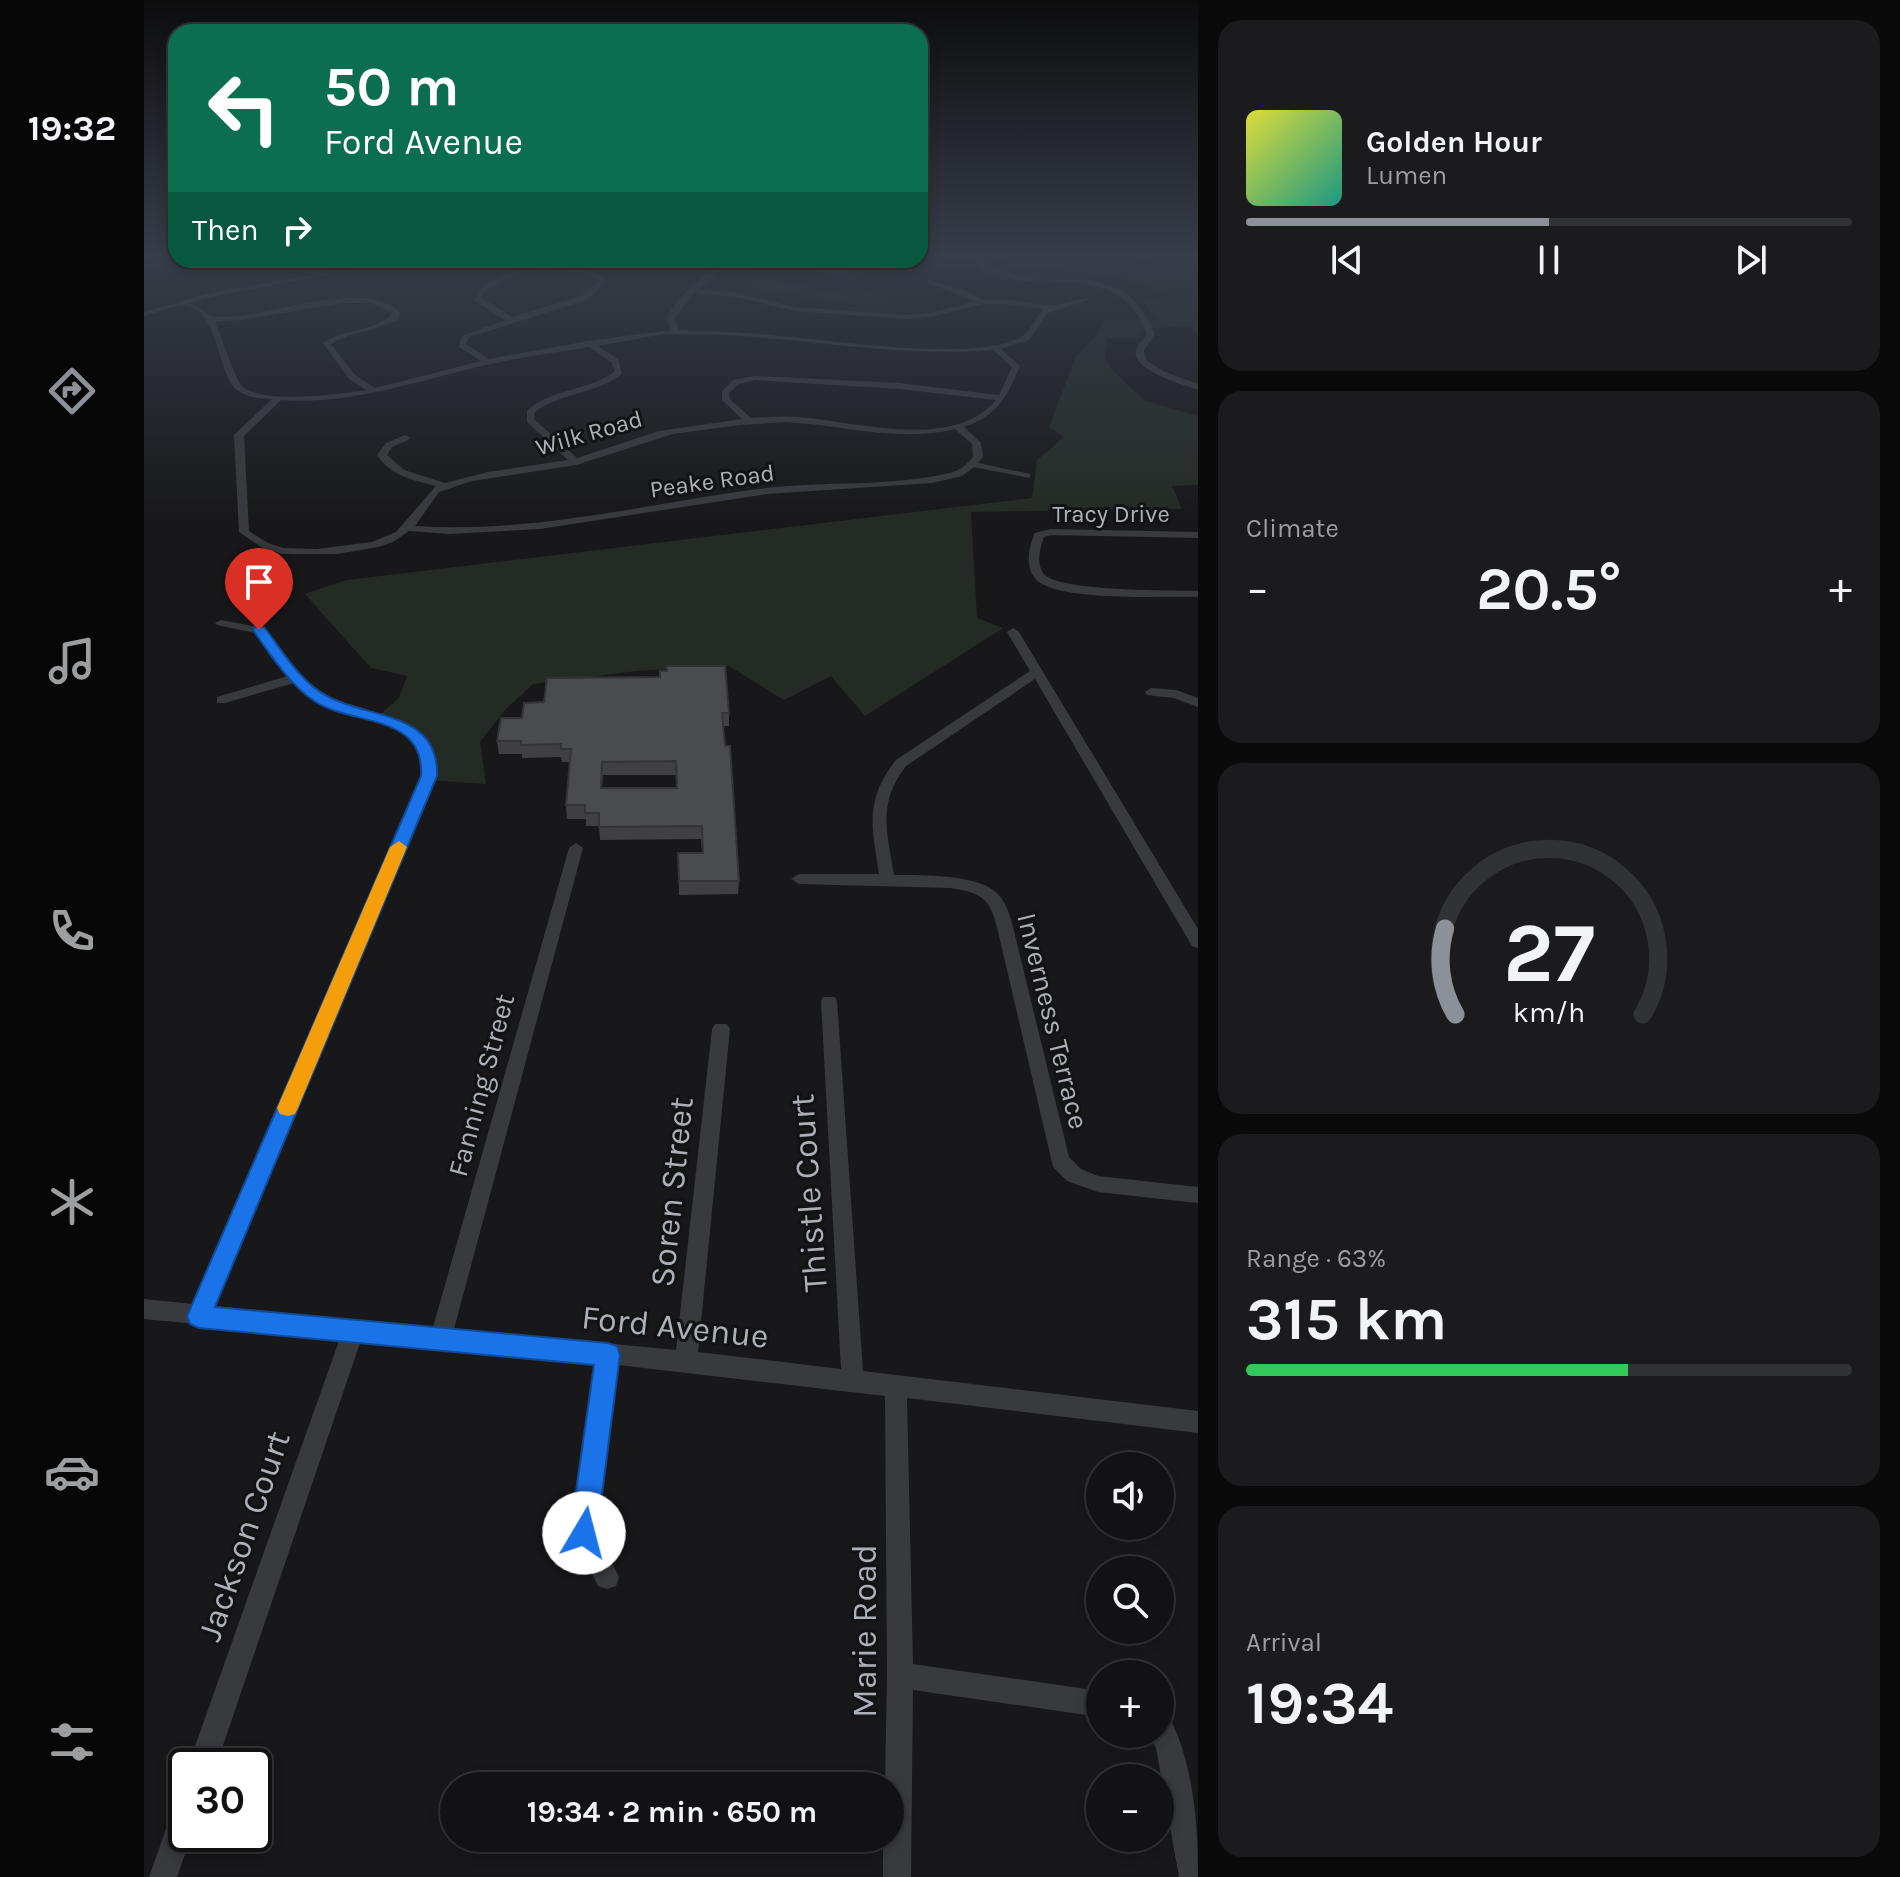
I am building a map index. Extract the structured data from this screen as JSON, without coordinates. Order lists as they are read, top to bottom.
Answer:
{
  "streets": {
    "street": [
      "Wilk Road",
      "Peake Road",
      "Tracy Drive",
      "Inverness Terrace",
      "Fanning Street",
      "Soren Street",
      "Thistle Court",
      "Ford Avenue",
      "Jackson Court",
      "Marie Road"
    ]
  },
  "crossings": [
    ["Wilk Road", "Peake Road"],
    ["Fanning Street", "Ford Avenue"],
    ["Soren Street", "Ford Avenue"],
    ["Thistle Court", "Ford Avenue"],
    ["Ford Avenue", "Jackson Court"],
    ["Ford Avenue", "Marie Road"]
  ],
  "page": {
    "tabs": "19:32",
    "turn": ["50 m", "Ford Avenue"],
    "song": ["Golden Hour", "Lumen"],
    "then": "Then",
    "tile": [
      "Climate",
      ["Range · 63%", "315 km"],
      ["Arrival", "19:34"]
    ],
    "heat": ["−", "20.5°", "+"],
    "map_buttons": ["+", "−"],
    "limit": "30",
    "trip": "19:34 · 2 min · 650 m",
    "gauge": ["27", "km/h"]
  }
}
